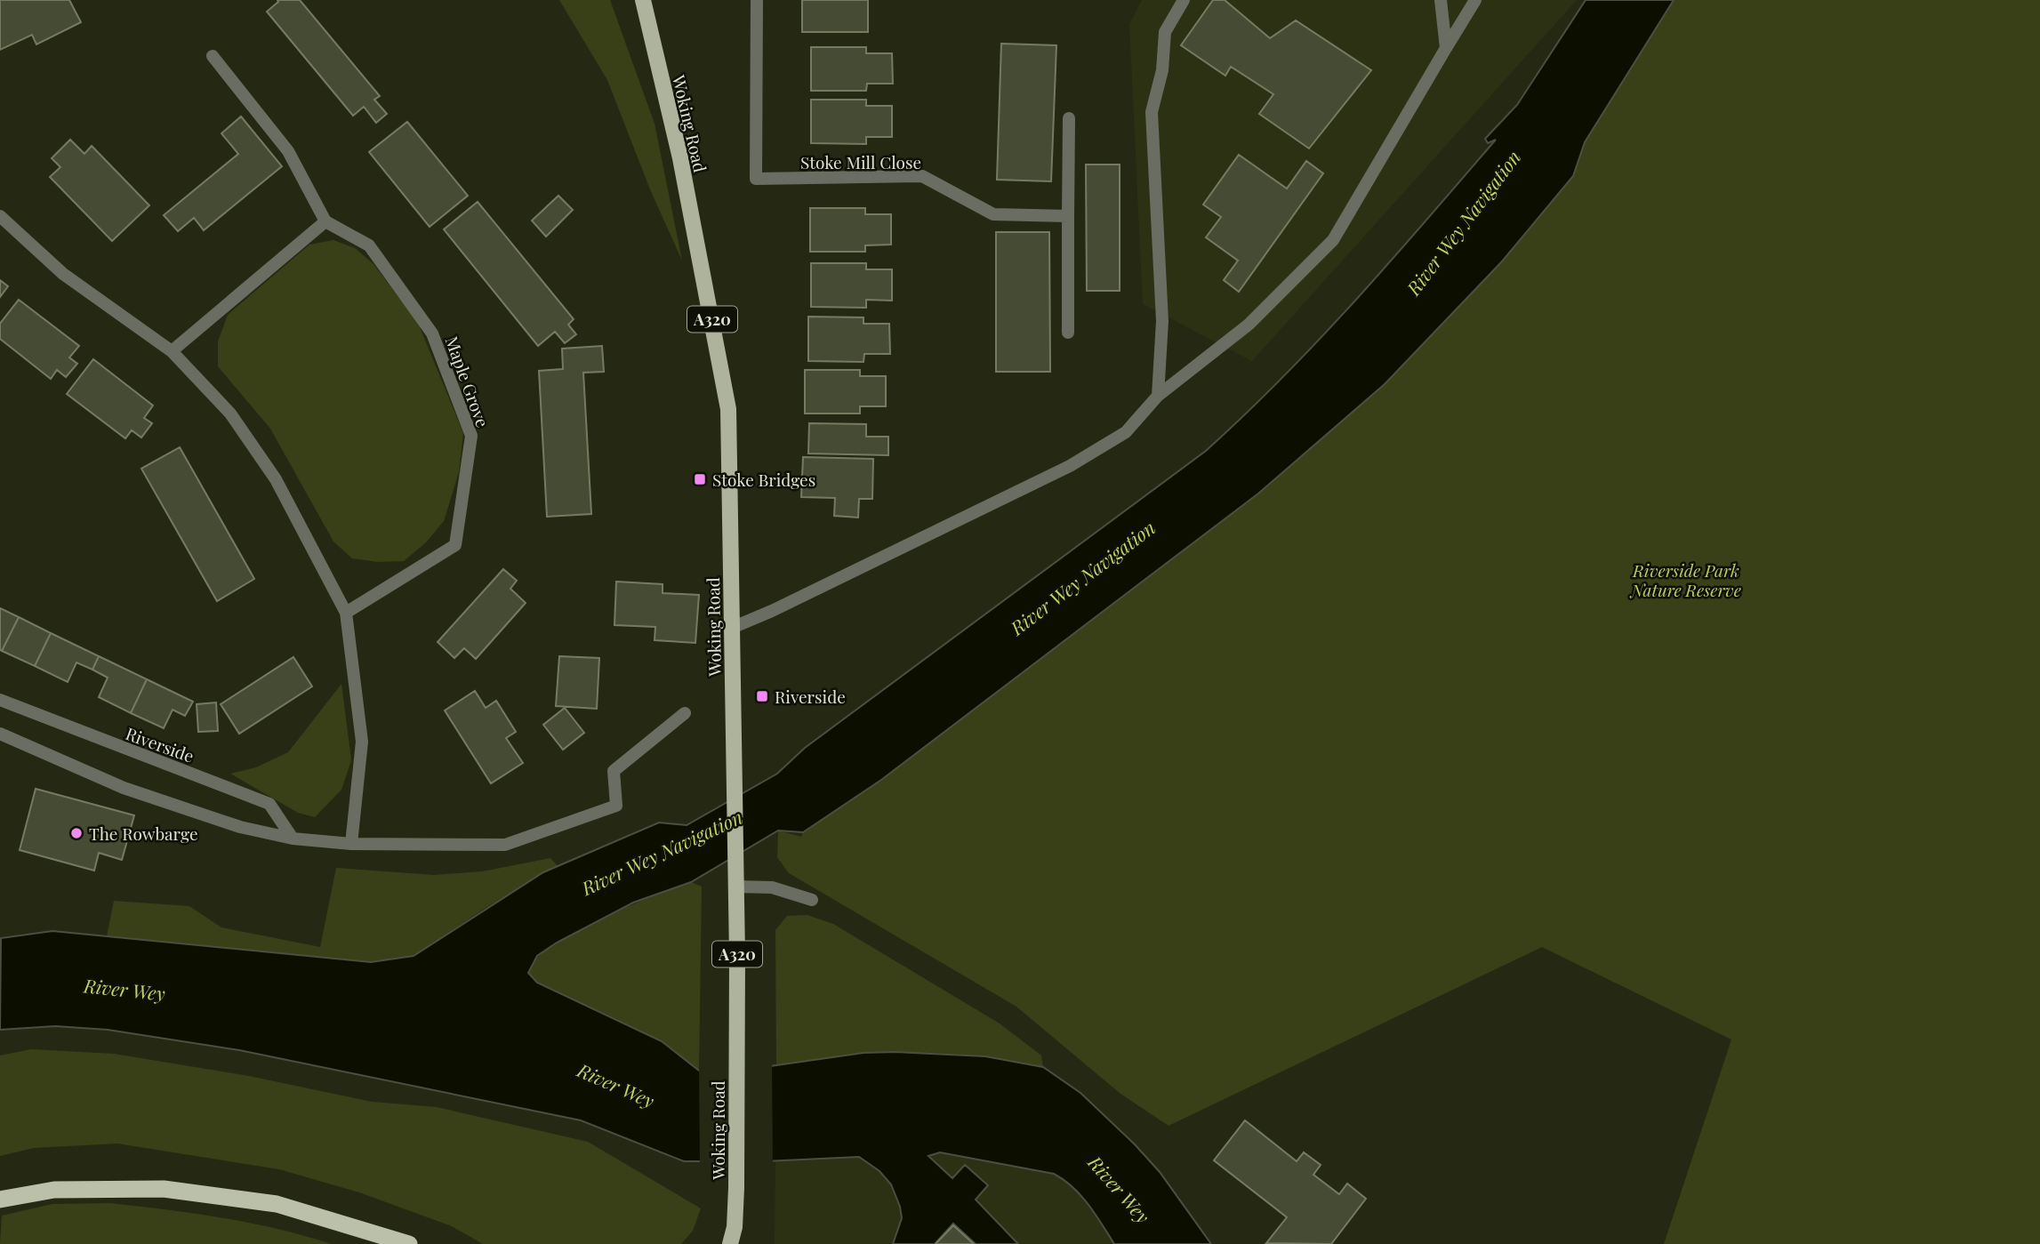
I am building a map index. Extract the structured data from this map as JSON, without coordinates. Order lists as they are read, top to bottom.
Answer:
{
  "streets": {
    "main road": ["Woking Road", "A320"],
    "street": ["Stoke Mill Close", "Maple Grove", "Riverside"]
  },
  "water": ["River Wey Navigation", "River Wey"],
  "parks": ["Riverside Park Nature Reserve"],
  "places": {
    "transit": ["Stoke Bridges", "Riverside"],
    "other": ["The Rowbarge"]
  }
}
